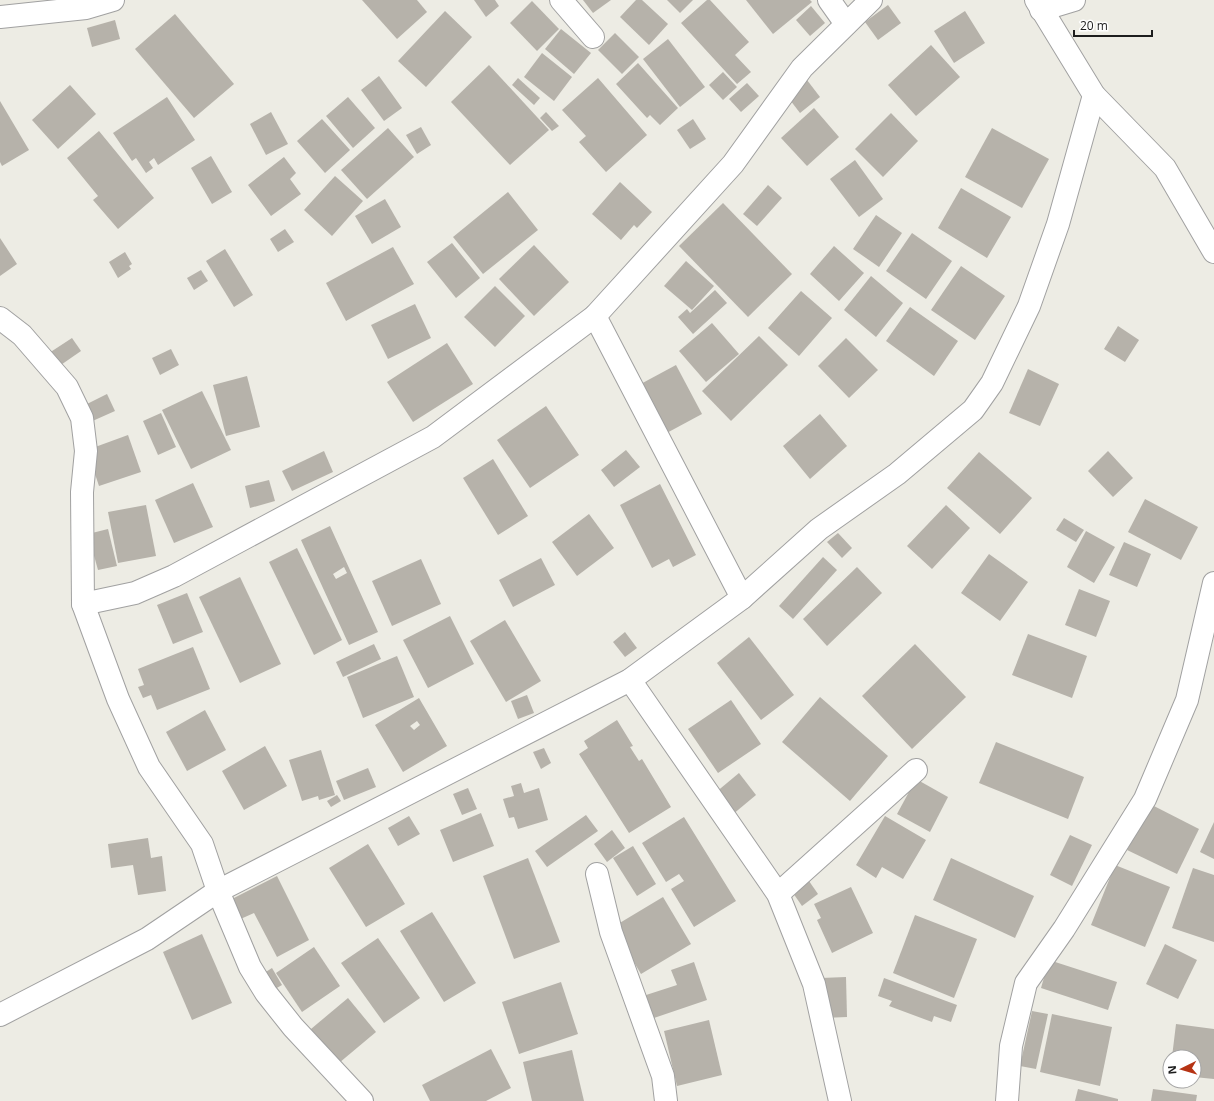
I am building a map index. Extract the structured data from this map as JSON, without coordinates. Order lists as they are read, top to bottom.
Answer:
{
  "scale_bar": "20 m",
  "north": "left"
}
